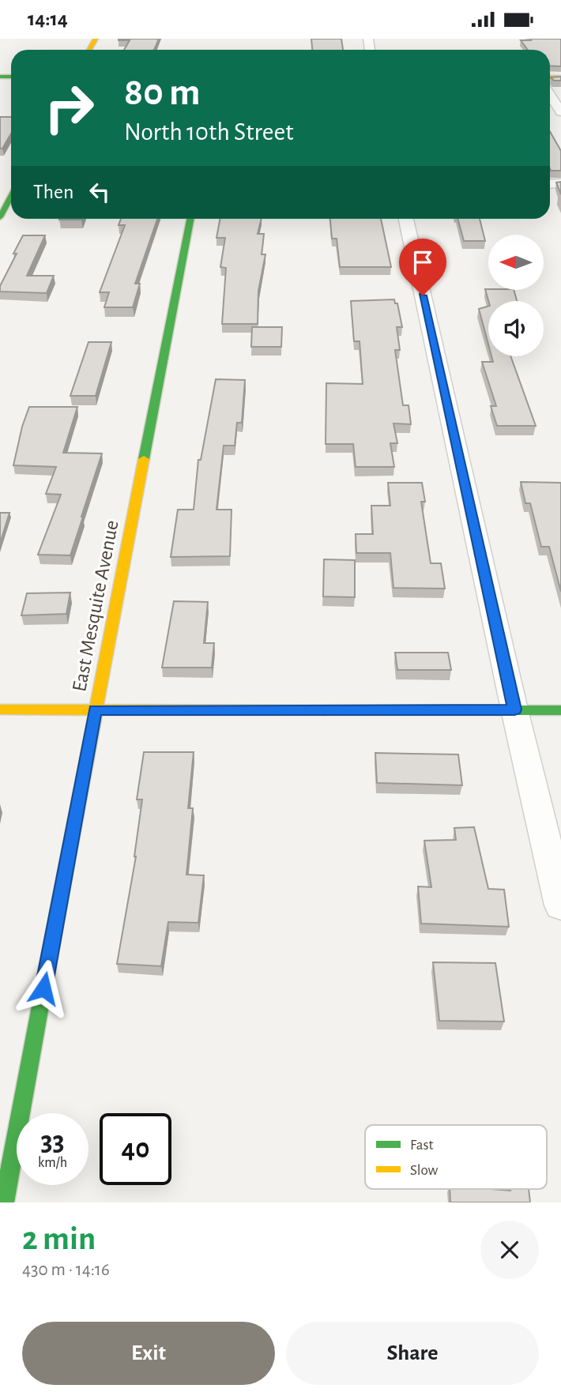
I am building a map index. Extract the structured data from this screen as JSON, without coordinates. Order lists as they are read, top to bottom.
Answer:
{
  "streets": {
    "street": ["East Mesquite Avenue"]
  },
  "legend": ["Fast", "Slow"],
  "north": "left",
  "page": {
    "status": "14:14",
    "turn": ["80 m", "North 10th Street"],
    "then": "Then",
    "speed": "33 km/h",
    "limit": "40",
    "heading": ["2 min", "430 m · 14:16"],
    "buttons": ["Exit", "Share"]
  }
}
